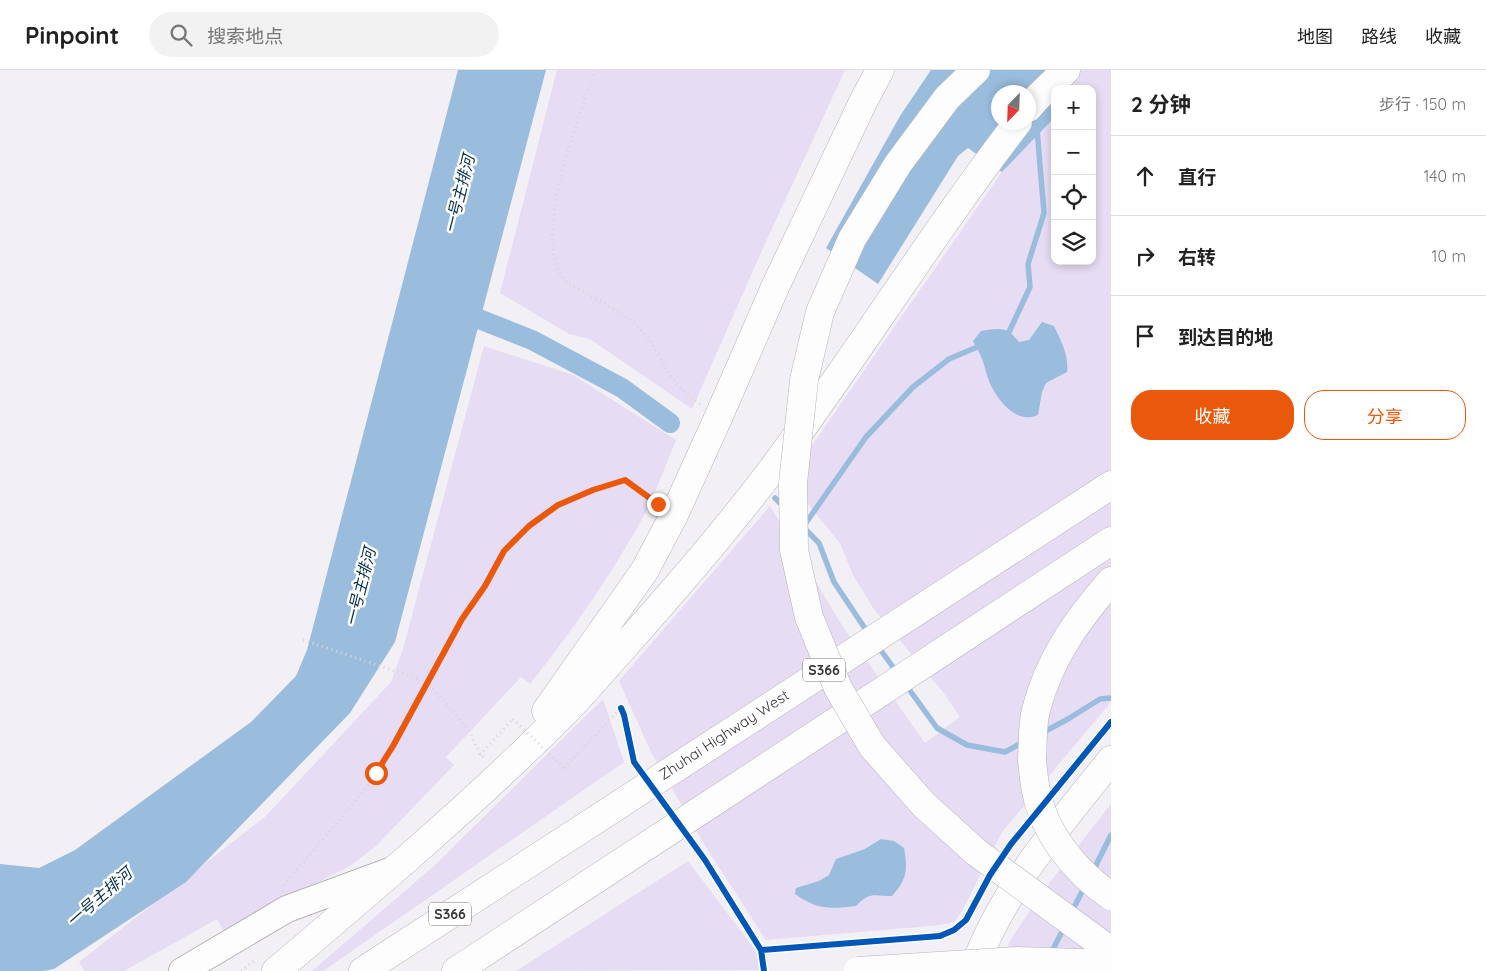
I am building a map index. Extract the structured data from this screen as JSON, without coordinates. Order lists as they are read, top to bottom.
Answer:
{
  "streets": {
    "highway": ["S366", "Zhuhai Highway West"]
  },
  "water": ["一号主排河"],
  "north": "bottom left",
  "page": {
    "header": "Pinpoint",
    "search": "搜索地点",
    "nav": ["地图", "路线", "收藏"],
    "heading": ["2 分钟", "步行 · 150 m"],
    "map_buttons": ["+", "−"],
    "list": [
      ["直行", "140 m"],
      ["右转", "10 m"],
      "到达目的地"
    ],
    "buttons": ["收藏", "分享"]
  }
}
